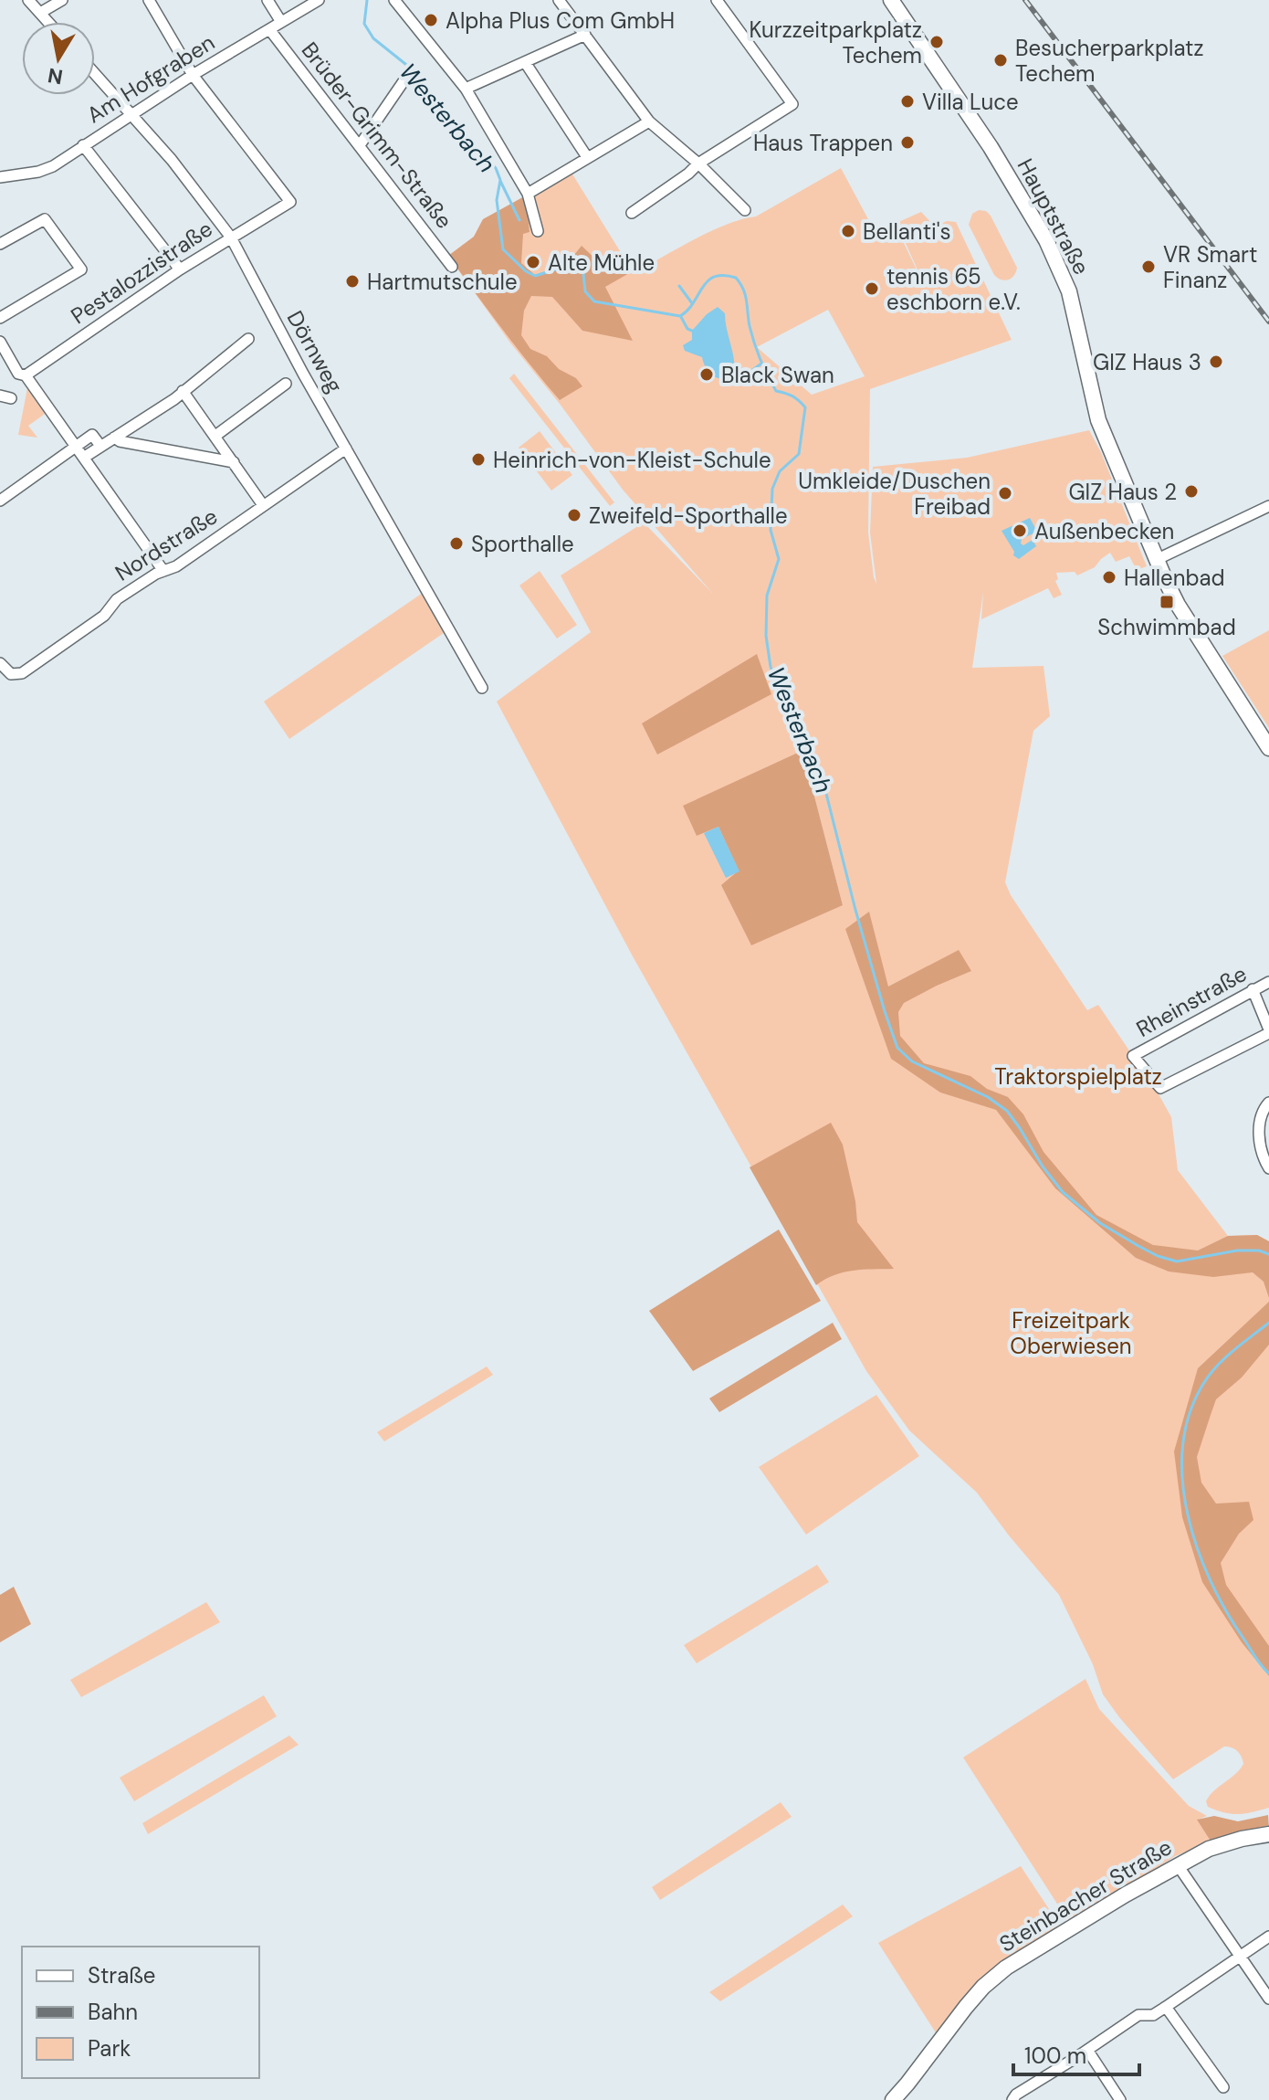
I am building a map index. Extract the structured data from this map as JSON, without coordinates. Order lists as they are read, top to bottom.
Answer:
{
  "streets": {
    "street": [
      "Am Hofgraben",
      "Brüder-Grimm-Straße",
      "Hauptstraße",
      "Pestalozzistraße",
      "Dörnweg",
      "Nordstraße",
      "Rheinstraße",
      "Steinbacher Straße"
    ]
  },
  "crossings": [
    ["Am Hofgraben", "Brüder-Grimm-Straße"],
    ["Am Hofgraben", "Pestalozzistraße"],
    ["Am Hofgraben", "Dörnweg"],
    ["Pestalozzistraße", "Dörnweg"],
    ["Dörnweg", "Nordstraße"]
  ],
  "water": ["Westerbach"],
  "parks": ["Traktorspielplatz", "Freizeitpark Oberwiesen"],
  "places": {
    "other": [
      "Alpha Plus Com GmbH",
      "Kurzzeitparkplatz Techem",
      "Besucherparkplatz Techem",
      "Villa Luce",
      "Haus Trappen",
      "Bellanti's",
      "Alte Mühle",
      "VR Smart Finanz",
      "Hartmutschule",
      "tennis 65 eschborn e.V.",
      "GIZ Haus 3",
      "Black Swan",
      "Heinrich-von-Kleist-Schule",
      "GIZ Haus 2",
      "Umkleide/Duschen Freibad",
      "Zweifeld-Sporthalle",
      "Außenbecken",
      "Sporthalle",
      "Hallenbad"
    ],
    "transit": ["Schwimmbad"]
  },
  "legend": ["Straße", "Bahn", "Park"],
  "scale_bar": "100 m",
  "north": "bottom"
}
